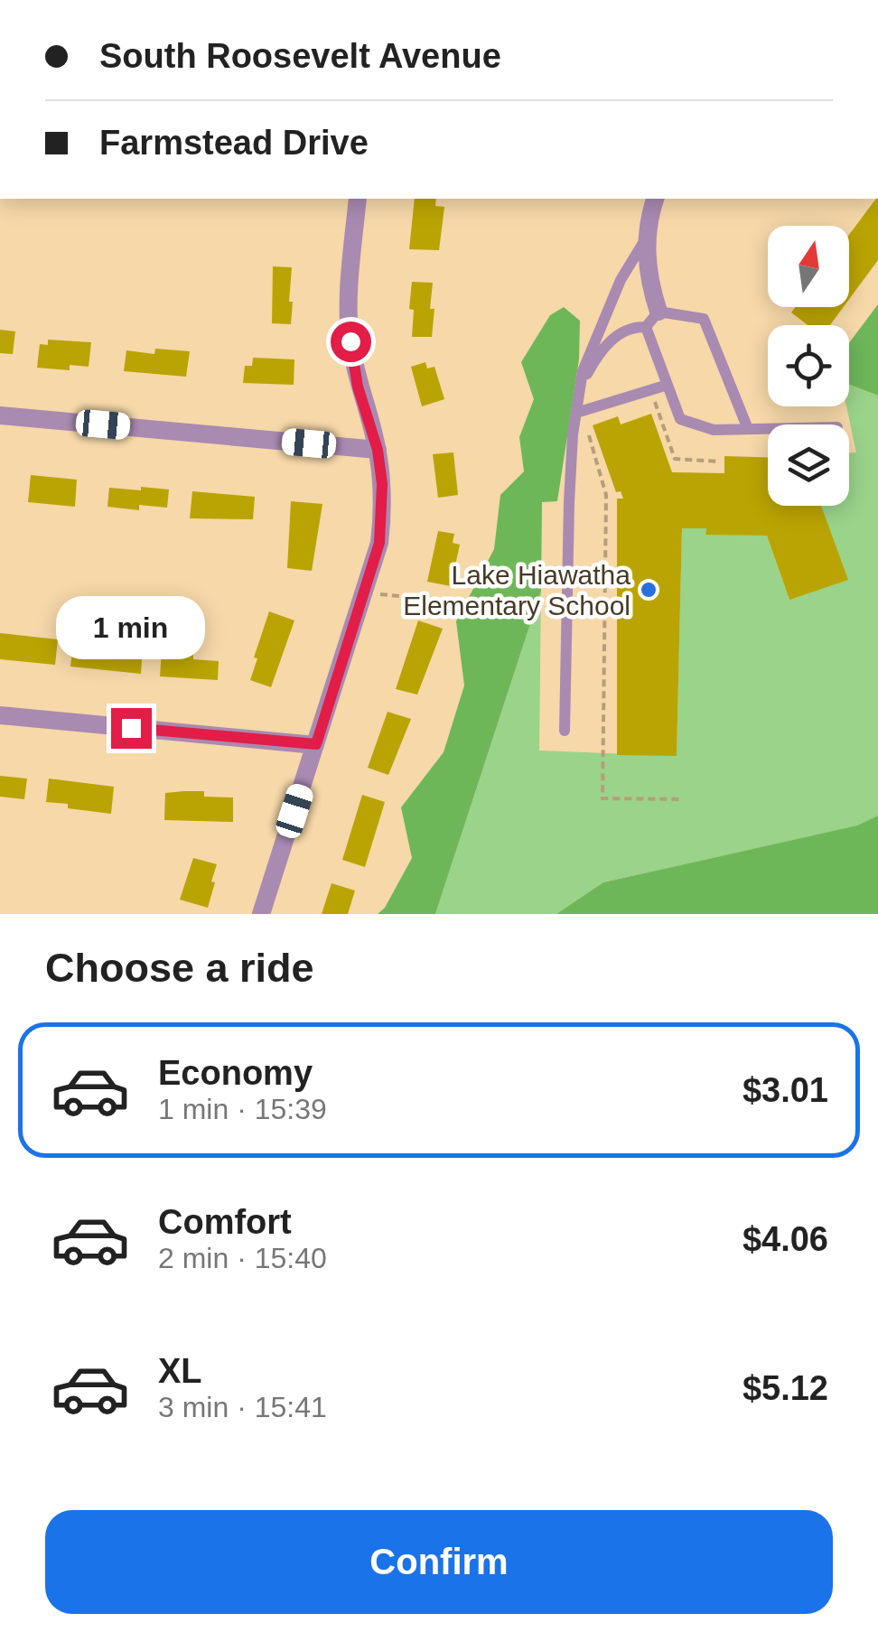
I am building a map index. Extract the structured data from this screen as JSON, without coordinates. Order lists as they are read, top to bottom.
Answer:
{
  "places": ["Lake Hiawatha Elementary School"],
  "north": "top",
  "page": {
    "banner": ["South Roosevelt Avenue", "Farmstead Drive"],
    "bubble": "1 min",
    "heading": "Choose a ride",
    "list": [
      {
        "name": "Economy",
        "note": "1 min · 15:39",
        "value": "$3.01"
      },
      {
        "name": "Comfort",
        "note": "2 min · 15:40",
        "value": "$4.06"
      },
      {
        "name": "XL",
        "note": "3 min · 15:41",
        "value": "$5.12"
      }
    ],
    "buttons": "Confirm"
  }
}
